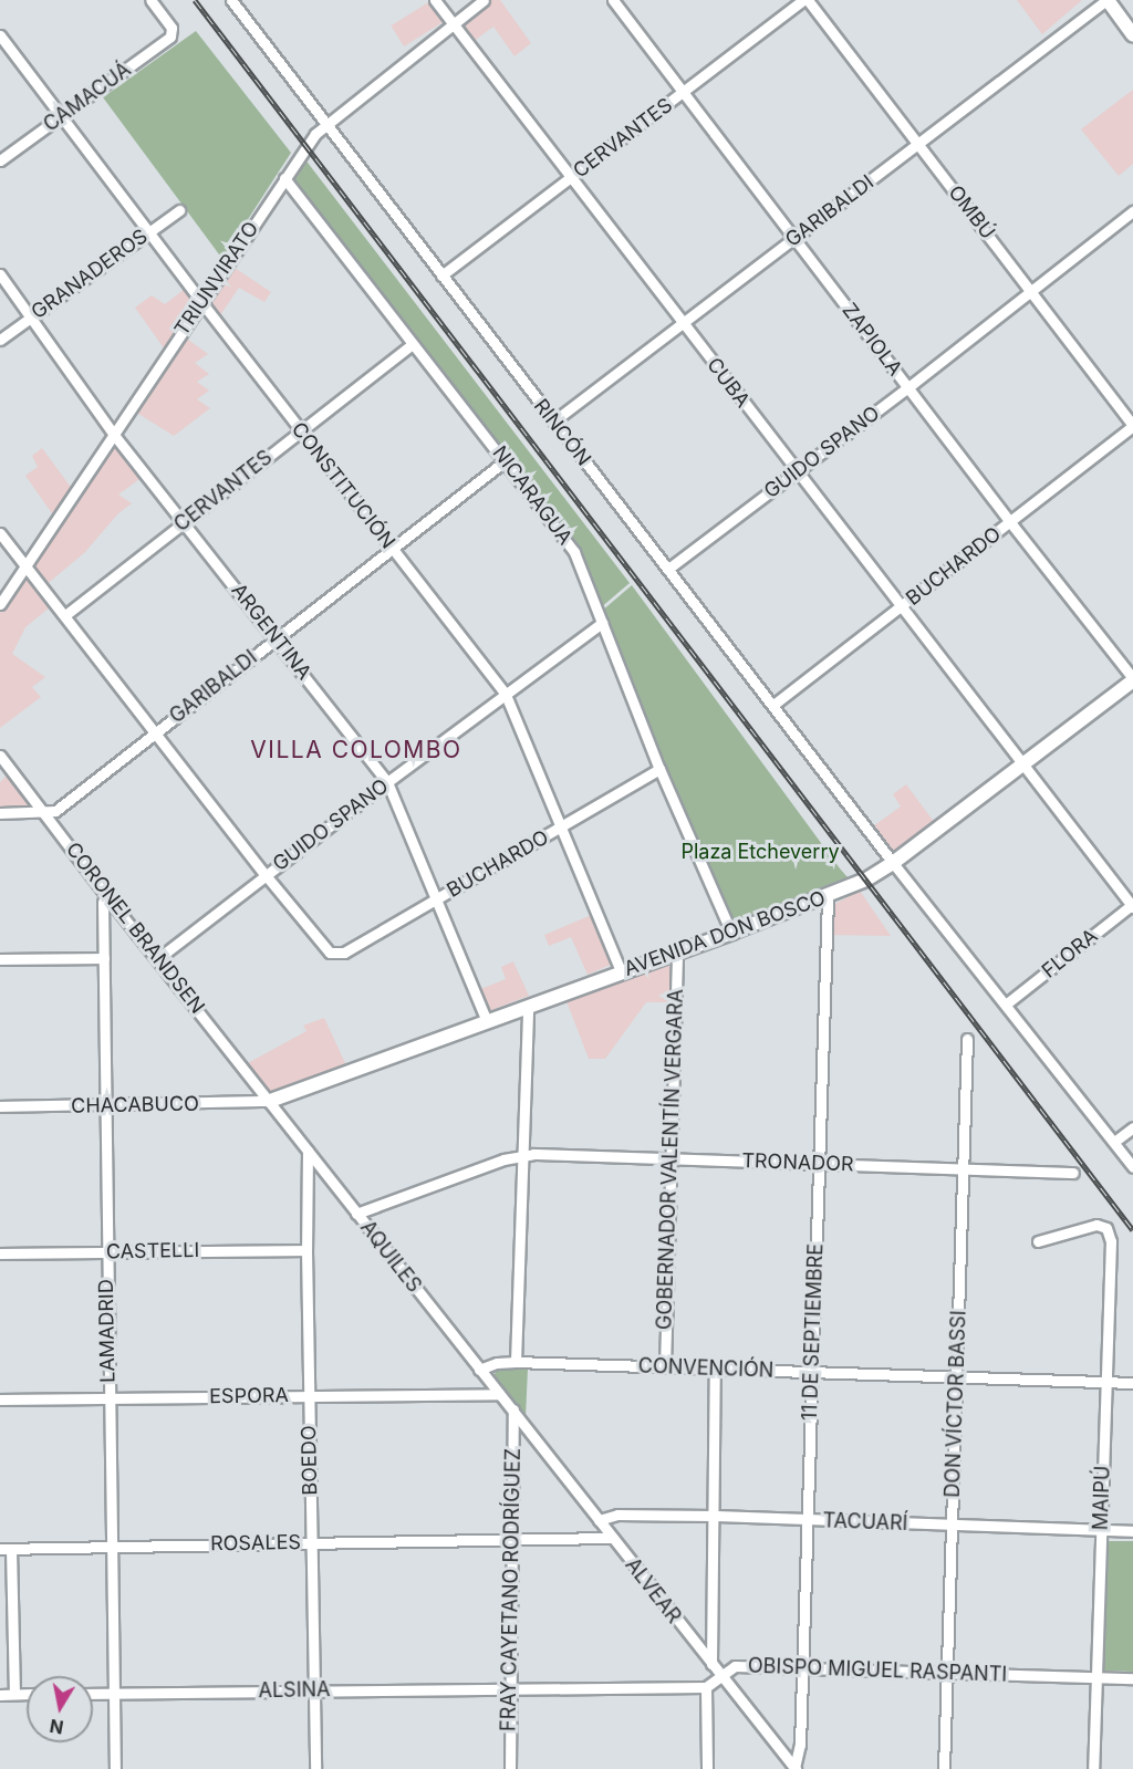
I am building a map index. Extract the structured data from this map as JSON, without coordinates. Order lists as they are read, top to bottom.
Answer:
{
  "streets": {
    "main road": ["AVENIDA DON BOSCO"],
    "street": [
      "CAMACUÁ",
      "CERVANTES",
      "GARIBALDI",
      "OMBÚ",
      "GRANADEROS",
      "TRIUNVIRATO",
      "ZAPIOLA",
      "CUBA",
      "RINCÓN",
      "GUIDO SPANO",
      "CONSTITUCIÓN",
      "NICARAGUA",
      "BUCHARDO",
      "ARGENTINA",
      "CORONEL BRANDSEN",
      "FLORA",
      "CHACABUCO",
      "GOBERNADOR VALENTÍN VERGARA",
      "TRONADOR",
      "CASTELLI",
      "AQUILES",
      "LAMADRID",
      "11 DE SEPTIEMBRE",
      "CONVENCIÓN",
      "ESPORA",
      "DON VÍCTOR BASSI",
      "BOEDO",
      "MAIPÚ",
      "TACUARÍ",
      "ROSALES",
      "FRAY CAYETANO RODRÍGUEZ",
      "ALVEAR",
      "OBISPO MIGUEL RASPANTI",
      "ALSINA"
    ]
  },
  "crossings": [
    ["CAMACUÁ", "CONSTITUCIÓN"],
    ["CERVANTES", "OMBÚ"],
    ["CERVANTES", "ZAPIOLA"],
    ["CERVANTES", "CUBA"],
    ["CERVANTES", "RINCÓN"],
    ["CERVANTES", "CONSTITUCIÓN"],
    ["CERVANTES", "NICARAGUA"],
    ["CERVANTES", "ARGENTINA"],
    ["GARIBALDI", "OMBÚ"],
    ["GARIBALDI", "ZAPIOLA"],
    ["GARIBALDI", "CUBA"],
    ["GARIBALDI", "RINCÓN"],
    ["GARIBALDI", "CONSTITUCIÓN"],
    ["GARIBALDI", "NICARAGUA"],
    ["GARIBALDI", "ARGENTINA"],
    ["GARIBALDI", "CORONEL BRANDSEN"],
    ["OMBÚ", "GUIDO SPANO"],
    ["OMBÚ", "BUCHARDO"],
    ["GRANADEROS", "CONSTITUCIÓN"],
    ["GRANADEROS", "ARGENTINA"],
    ["TRIUNVIRATO", "CUBA"],
    ["TRIUNVIRATO", "RINCÓN"],
    ["TRIUNVIRATO", "CONSTITUCIÓN"],
    ["TRIUNVIRATO", "NICARAGUA"],
    ["TRIUNVIRATO", "ARGENTINA"],
    ["ZAPIOLA", "GUIDO SPANO"],
    ["ZAPIOLA", "BUCHARDO"],
    ["ZAPIOLA", "AVENIDA DON BOSCO"],
    ["CUBA", "GUIDO SPANO"],
    ["CUBA", "BUCHARDO"],
    ["CUBA", "AVENIDA DON BOSCO"],
    ["CUBA", "FLORA"],
    ["RINCÓN", "GUIDO SPANO"],
    ["RINCÓN", "BUCHARDO"],
    ["RINCÓN", "AVENIDA DON BOSCO"],
    ["RINCÓN", "FLORA"],
    ["GUIDO SPANO", "CONSTITUCIÓN"],
    ["GUIDO SPANO", "NICARAGUA"],
    ["GUIDO SPANO", "BUCHARDO"],
    ["GUIDO SPANO", "ARGENTINA"],
    ["GUIDO SPANO", "CORONEL BRANDSEN"],
    ["CONSTITUCIÓN", "BUCHARDO"],
    ["CONSTITUCIÓN", "AVENIDA DON BOSCO"],
    ["NICARAGUA", "BUCHARDO"],
    ["NICARAGUA", "AVENIDA DON BOSCO"],
    ["BUCHARDO", "ARGENTINA"],
    ["ARGENTINA", "AVENIDA DON BOSCO"],
    ["CORONEL BRANDSEN", "AVENIDA DON BOSCO"],
    ["CORONEL BRANDSEN", "CHACABUCO"],
    ["CORONEL BRANDSEN", "AQUILES"],
    ["CORONEL BRANDSEN", "LAMADRID"],
    ["AVENIDA DON BOSCO", "CHACABUCO"],
    ["AVENIDA DON BOSCO", "GOBERNADOR VALENTÍN VERGARA"],
    ["AVENIDA DON BOSCO", "AQUILES"],
    ["AVENIDA DON BOSCO", "11 DE SEPTIEMBRE"],
    ["CHACABUCO", "AQUILES"],
    ["CHACABUCO", "LAMADRID"],
    ["GOBERNADOR VALENTÍN VERGARA", "TRONADOR"],
    ["GOBERNADOR VALENTÍN VERGARA", "CONVENCIÓN"],
    ["TRONADOR", "11 DE SEPTIEMBRE"],
    ["TRONADOR", "DON VÍCTOR BASSI"],
    ["CASTELLI", "LAMADRID"],
    ["CASTELLI", "BOEDO"],
    ["AQUILES", "CONVENCIÓN"],
    ["AQUILES", "ESPORA"],
    ["AQUILES", "BOEDO"],
    ["AQUILES", "FRAY CAYETANO RODRÍGUEZ"],
    ["AQUILES", "ALVEAR"],
    ["LAMADRID", "ESPORA"],
    ["LAMADRID", "ROSALES"],
    ["LAMADRID", "ALSINA"],
    ["11 DE SEPTIEMBRE", "CONVENCIÓN"],
    ["11 DE SEPTIEMBRE", "TACUARÍ"],
    ["11 DE SEPTIEMBRE", "ALVEAR"],
    ["11 DE SEPTIEMBRE", "OBISPO MIGUEL RASPANTI"],
    ["CONVENCIÓN", "DON VÍCTOR BASSI"],
    ["CONVENCIÓN", "MAIPÚ"],
    ["ESPORA", "BOEDO"],
    ["DON VÍCTOR BASSI", "TACUARÍ"],
    ["DON VÍCTOR BASSI", "OBISPO MIGUEL RASPANTI"],
    ["BOEDO", "ROSALES"],
    ["BOEDO", "ALSINA"],
    ["MAIPÚ", "TACUARÍ"],
    ["MAIPÚ", "OBISPO MIGUEL RASPANTI"],
    ["TACUARÍ", "ALVEAR"],
    ["ROSALES", "FRAY CAYETANO RODRÍGUEZ"],
    ["FRAY CAYETANO RODRÍGUEZ", "ALVEAR"],
    ["FRAY CAYETANO RODRÍGUEZ", "ALSINA"],
    ["ALVEAR", "OBISPO MIGUEL RASPANTI"]
  ],
  "districts": ["VILLA COLOMBO"],
  "parks": ["Plaza Etcheverry"],
  "north": "bottom"
}
